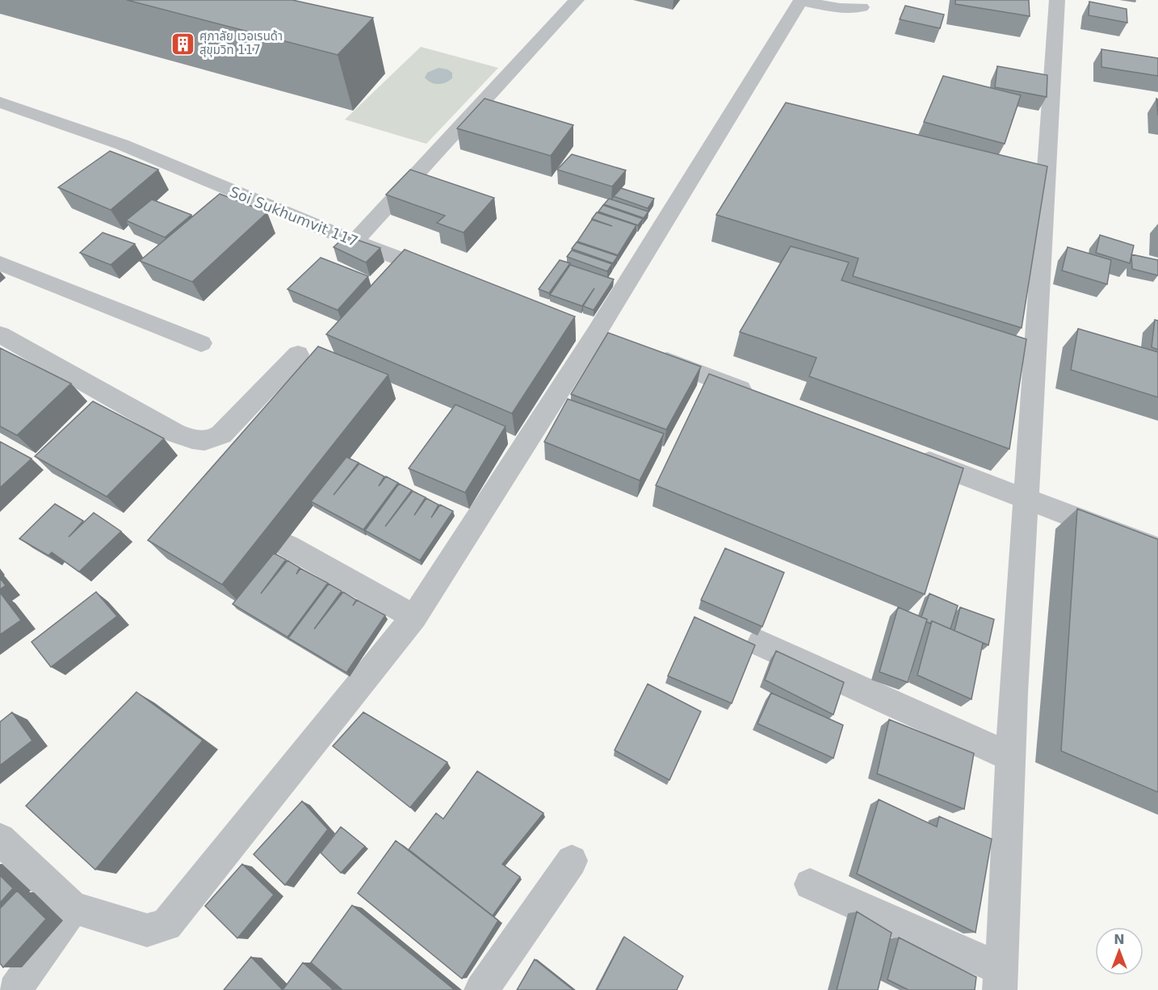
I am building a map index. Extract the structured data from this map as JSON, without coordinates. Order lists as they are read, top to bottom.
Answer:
{
  "streets": {
    "street": ["Soi Sukhumvit 117"]
  },
  "places": {
    "building": ["ศุภาลัย เวอเรนด้า สุขุมวิท 117"]
  },
  "north": "top"
}
